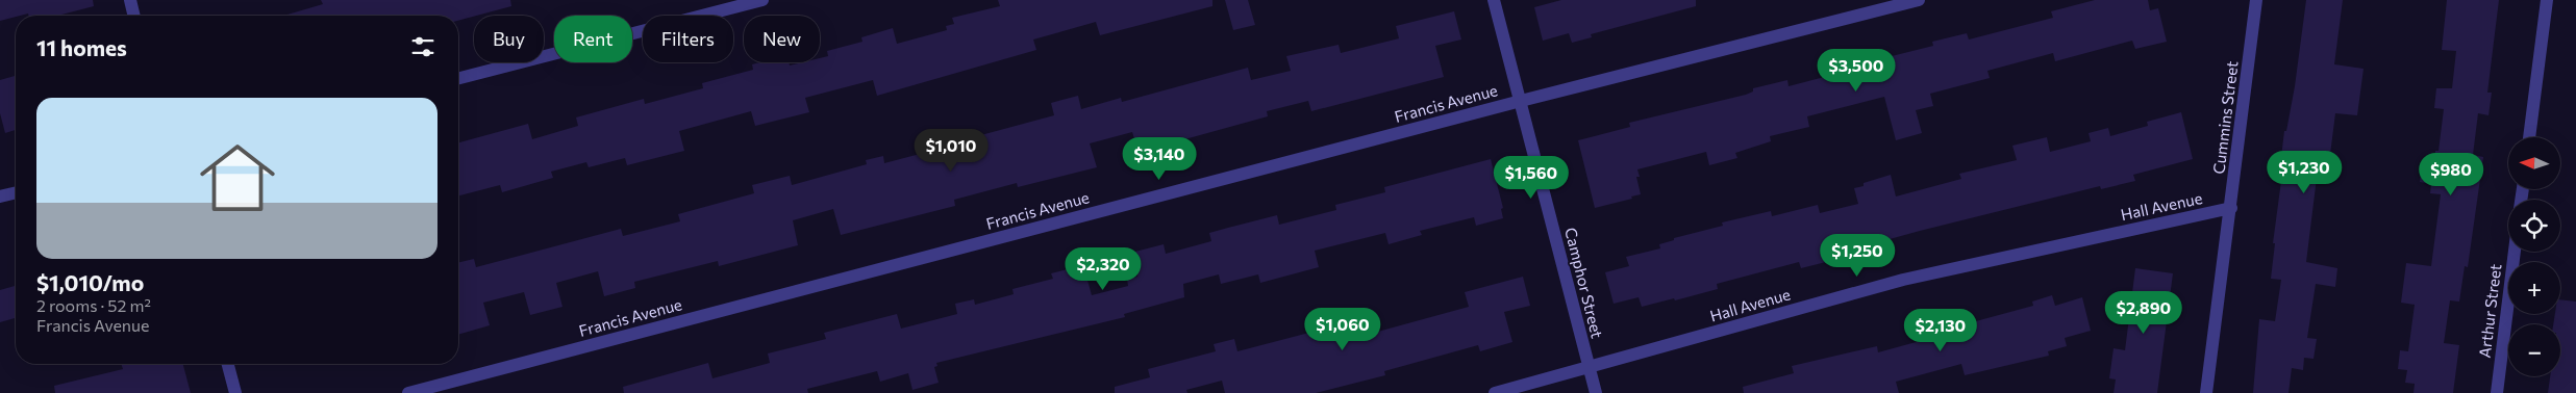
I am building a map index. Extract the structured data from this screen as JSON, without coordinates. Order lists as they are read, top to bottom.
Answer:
{
  "streets": {
    "street": [
      "Francis Avenue",
      "Cummins Street",
      "Hall Avenue",
      "Camphor Street",
      "Arthur Street"
    ]
  },
  "crossings": [
    ["Francis Avenue", "Camphor Street"],
    ["Cummins Street", "Hall Avenue"],
    ["Hall Avenue", "Camphor Street"]
  ],
  "north": "left",
  "page": {
    "chip": [
      "Buy",
      "Rent",
      "Filters",
      "New"
    ],
    "heading": "11 homes",
    "price": [
      "$3,500",
      "$1,010",
      "$3,140",
      "$1,230",
      "$980",
      "$1,560",
      "$1,250",
      "$2,320",
      "$2,890",
      "$1,060",
      "$2,130"
    ],
    "list": [
      {
        "name": "$1,010/mo",
        "note": "2 rooms · 52 m² · Francis Avenue"
      }
    ],
    "map_buttons": ["+", "−"]
  }
}
